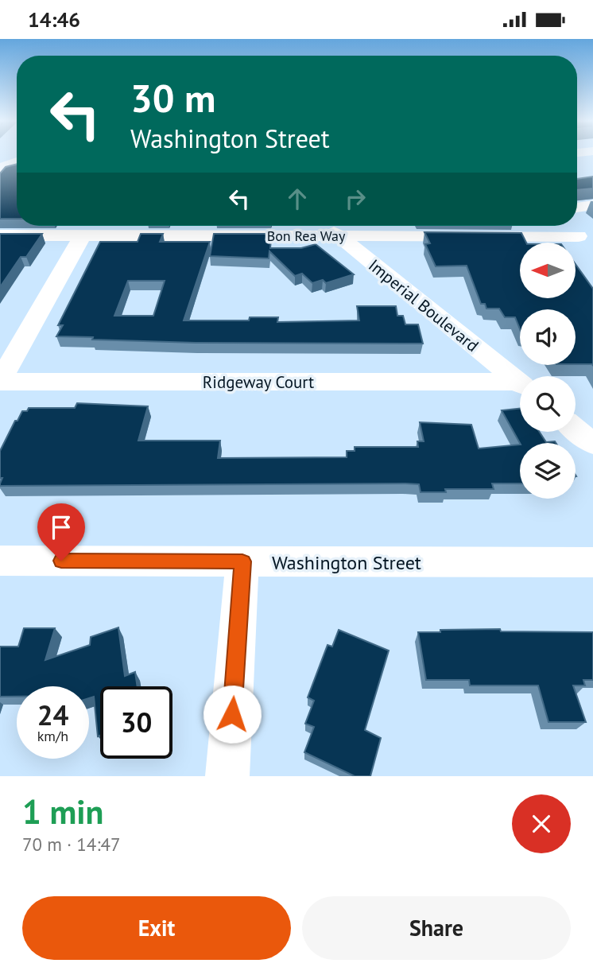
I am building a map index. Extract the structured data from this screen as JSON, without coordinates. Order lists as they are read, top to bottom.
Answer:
{
  "streets": {
    "street": [
      "Bon Rea Way",
      "Imperial Boulevard",
      "Ridgeway Court",
      "Washington Street"
    ]
  },
  "crossings": [
    ["Bon Rea Way", "Imperial Boulevard"]
  ],
  "north": "left",
  "page": {
    "status": "14:46",
    "turn": ["30 m", "Washington Street"],
    "speed": "24 km/h",
    "limit": "30",
    "heading": ["1 min", "70 m · 14:47"],
    "buttons": ["Exit", "Share"]
  }
}
